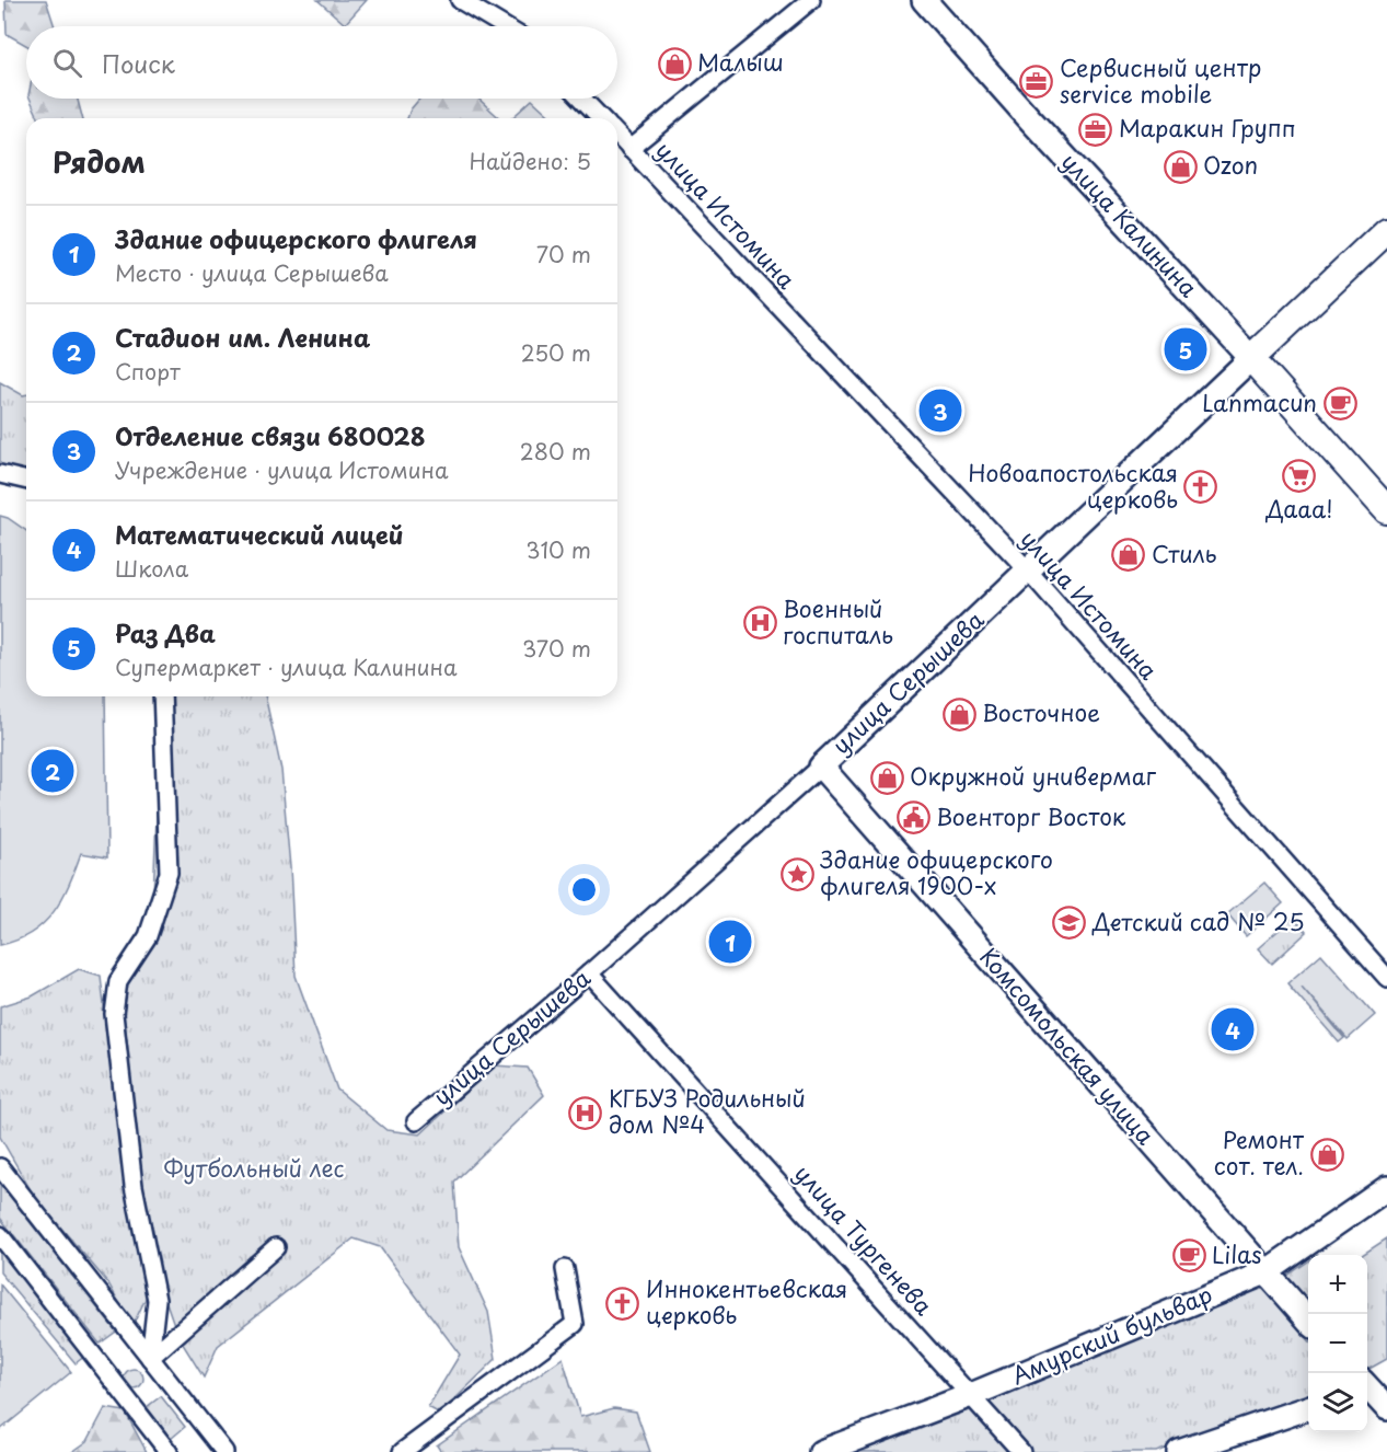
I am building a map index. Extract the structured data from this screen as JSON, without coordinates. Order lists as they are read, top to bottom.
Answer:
{
  "streets": {
    "main road": ["улица Калинина", "улица Серышева"],
    "street": [
      "улица Истомина",
      "Комсомольская улица",
      "улица Тургенева",
      "Амурский бульвар"
    ]
  },
  "crossings": [
    ["улица Истомина", "улица Серышева"],
    ["улица Калинина", "улица Серышева"],
    ["улица Серышева", "Комсомольская улица"],
    ["улица Серышева", "улица Тургенева"],
    ["Комсомольская улица", "Амурский бульвар"],
    ["улица Тургенева", "Амурский бульвар"]
  ],
  "parks": ["Футбольный лес"],
  "places": {
    "shop": [
      "Малыш",
      "Ozon",
      "Стиль",
      "Восточное",
      "Окружной универмаг",
      "Ремонт сот. тел."
    ],
    "office": ["Сервисный центр service mobile", "Маракин Групп"],
    "cafe": ["Lanmacun", "Lilas"],
    "supermarket": ["Дааа!"],
    "church": ["Новоапостольская церковь", "Иннокентьевская церковь"],
    "hospital": ["Военный госпиталь", "КГБУЗ Родильный дом №4"],
    "public building": ["Военторг Восток"],
    "place": ["Здание офицерского флигеля 1900-х"],
    "school or university": ["Детский сад № 25"]
  },
  "page": {
    "search": "Поиск",
    "heading": ["Рядом", "Найдено: 5"],
    "list": [
      {
        "mark": "1",
        "name": "Здание офицерского флигеля",
        "note": "Место · улица Серышева",
        "value": "70 m"
      },
      {
        "mark": "2",
        "name": "Стадион им. Ленина",
        "note": "Спорт",
        "value": "250 m"
      },
      {
        "mark": "3",
        "name": "Отделение связи 680028",
        "note": "Учреждение · улица Истомина",
        "value": "280 m"
      },
      {
        "mark": "4",
        "name": "Математический лицей",
        "note": "Школа",
        "value": "310 m"
      },
      {
        "mark": "5",
        "name": "Раз Два",
        "note": "Супермаркет · улица Калинина",
        "value": "370 m"
      }
    ],
    "pins": [
      "5",
      "3",
      "2",
      "1",
      "4"
    ],
    "map_buttons": ["+", "−"]
  }
}
